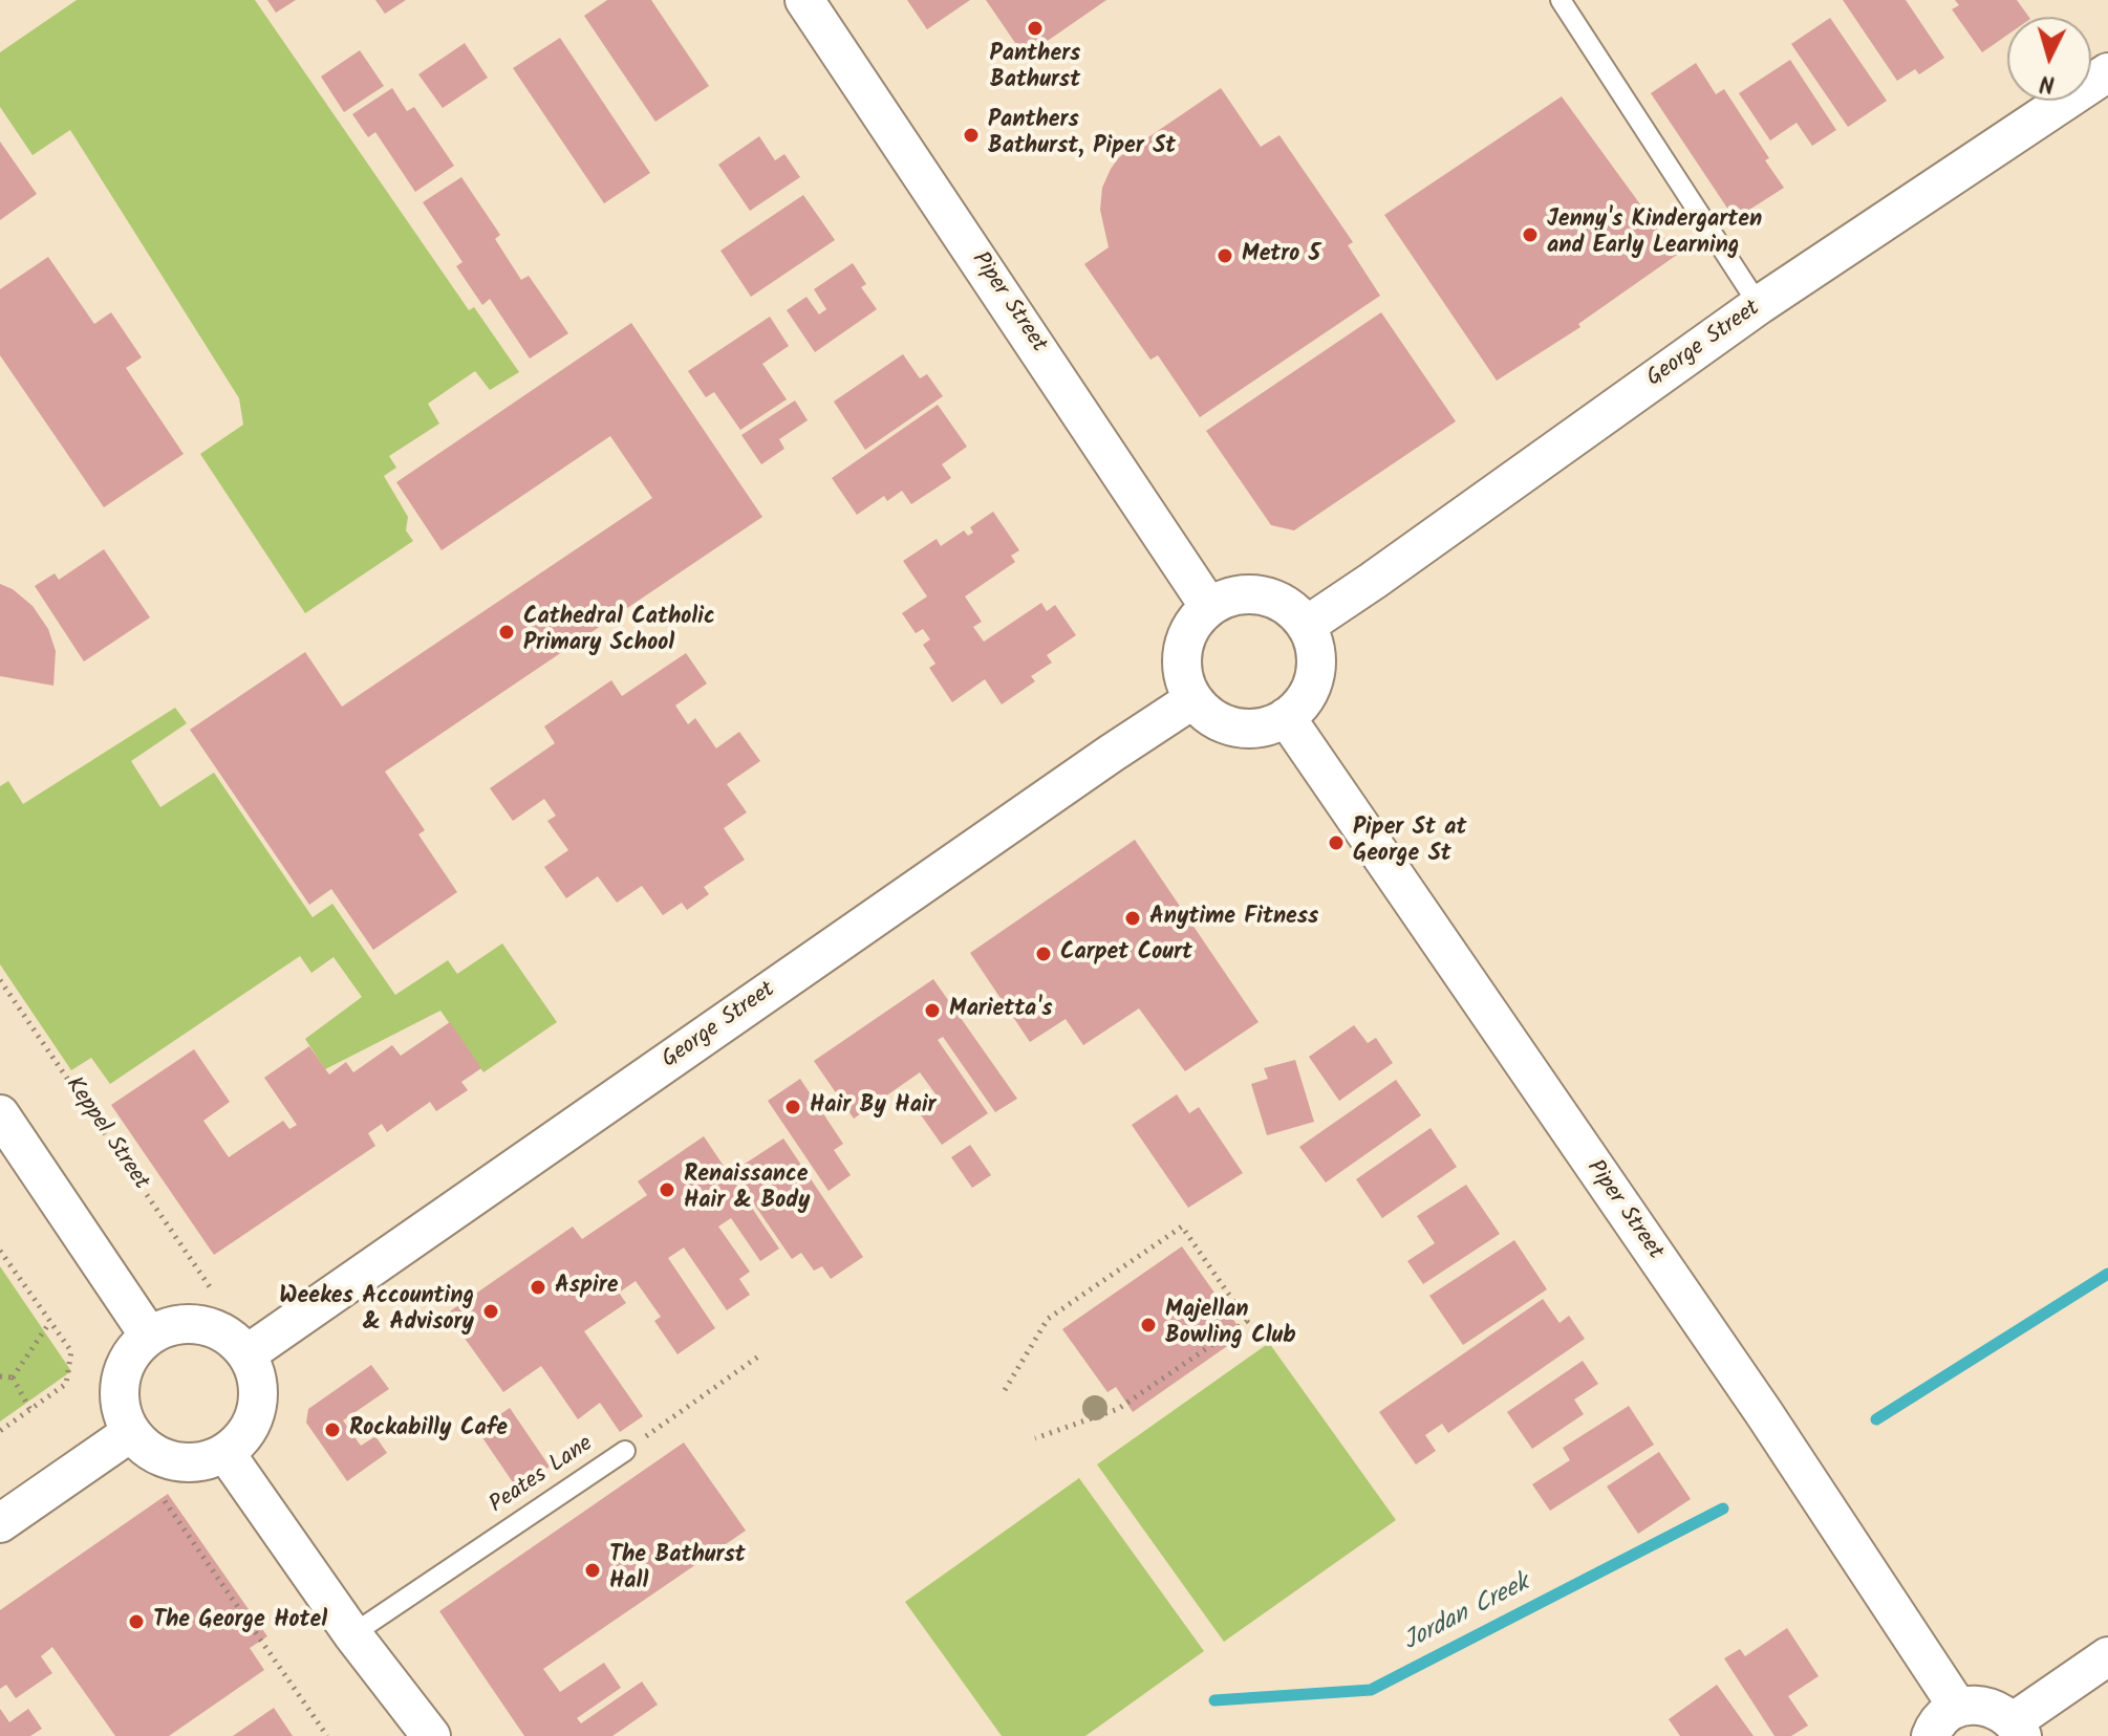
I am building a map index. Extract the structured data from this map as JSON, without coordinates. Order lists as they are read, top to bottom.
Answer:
{
  "streets": {
    "street": ["Piper Street", "George Street"],
    "lane": ["Peates Lane"],
    "path": ["Keppel Street"]
  },
  "crossings": [
    ["Piper Street", "George Street"]
  ],
  "water": ["Jordan Creek"],
  "places": [
    "Panthers Bathurst",
    "Panthers Bathurst, Piper St",
    "Jenny's Kindergarten and Early Learning",
    "Metro 5",
    "Cathedral Catholic Primary School",
    "Piper St at George St",
    "Anytime Fitness",
    "Carpet Court",
    "Marietta's",
    "Hair By Hair",
    "Renaissance Hair & Body",
    "Aspire",
    "Weekes Accounting & Advisory",
    "Majellan Bowling Club",
    "Rockabilly Cafe",
    "The Bathurst Hall",
    "The George Hotel"
  ],
  "north": "bottom"
}
